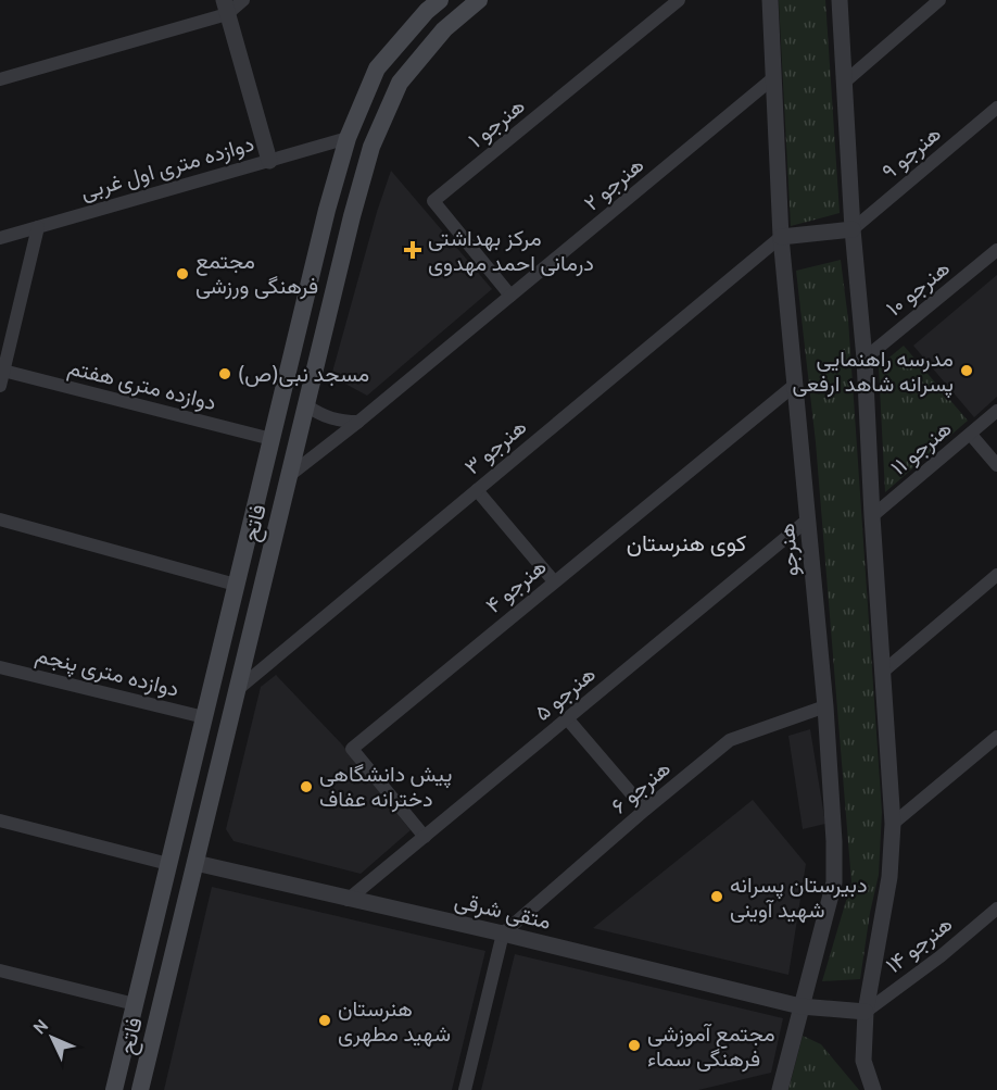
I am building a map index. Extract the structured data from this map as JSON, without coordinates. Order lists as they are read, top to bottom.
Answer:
{
  "streets": {
    "main road": ["فاتح"],
    "street": [
      "هنرجو ۱",
      "هنرجو ۹",
      "دوازده متری اول غربی",
      "هنرجو ۲",
      "هنرجو ۱۰",
      "دوازده متری هفتم",
      "هنرجو ۳",
      "هنرجو ۱۱",
      "هنرجو",
      "هنرجو ۴",
      "دوازده متری پنجم",
      "هنرجو ۵",
      "هنرجو ۶",
      "متقی شرقی",
      "هنرجو ۱۴"
    ]
  },
  "crossings": [
    ["هنرجو ۱", "هنرجو ۲"],
    ["دوازده متری اول غربی", "فاتح"],
    ["هنرجو ۲", "فاتح"],
    ["هنرجو ۲", "هنرجو"],
    ["دوازده متری هفتم", "فاتح"],
    ["هنرجو ۳", "فاتح"],
    ["هنرجو ۳", "هنرجو"],
    ["فاتح", "دوازده متری پنجم"],
    ["فاتح", "متقی شرقی"],
    ["هنرجو", "هنرجو ۴"],
    ["هنرجو", "هنرجو ۵"],
    ["هنرجو", "هنرجو ۶"],
    ["هنرجو", "متقی شرقی"],
    ["هنرجو ۴", "هنرجو ۵"],
    ["هنرجو ۵", "متقی شرقی"],
    ["هنرجو ۶", "متقی شرقی"],
    ["متقی شرقی", "هنرجو ۱۴"]
  ],
  "districts": ["کوی هنرستان"],
  "places": {
    "health": ["مرکز بهداشتی درمانی احمد مهدوی"],
    "other": [
      "مجتمع فرهنگی ورزشی",
      "مدرسه راهنمایی پسرانه شاهد ارفعی",
      "مسجد نبی(ص)",
      "پیش دانشگاهی دخترانه عفاف",
      "دبیرستان پسرانه شهید آوینی",
      "هنرستان شهید مطهری",
      "مجتمع آموزشی فرهنگی سماء"
    ]
  },
  "north": "top left"
}
